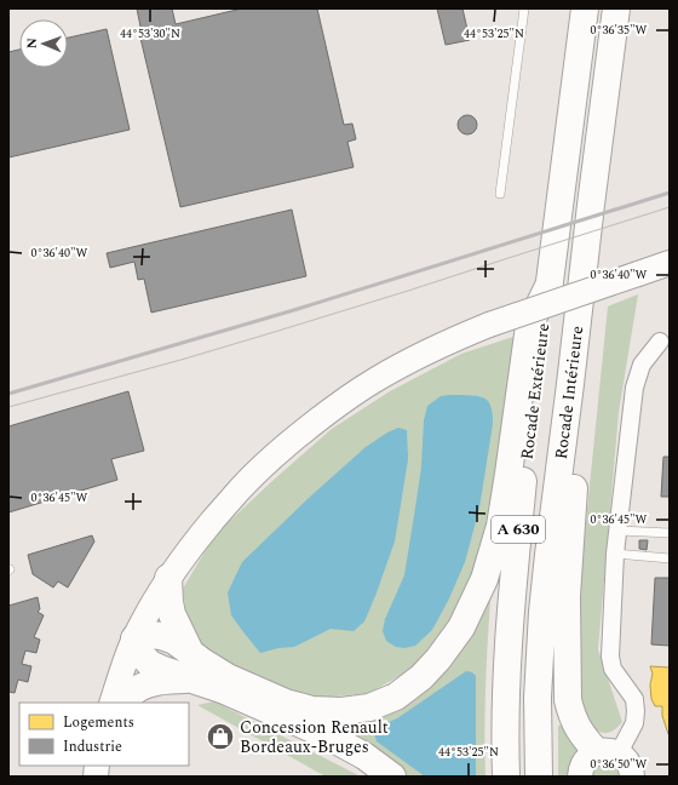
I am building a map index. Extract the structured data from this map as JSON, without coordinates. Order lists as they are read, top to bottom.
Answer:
{
  "streets": {
    "highway": ["Rocade Extérieure", "Rocade Intérieure", "A 630"]
  },
  "places": {
    "shop": ["Concession Renault Bordeaux-Bruges"]
  },
  "legend": ["Logements", "Industrie"],
  "north": "left",
  "coordinates": [
    "0°36'35\"W",
    "44°53'30\"N",
    "44°53'25\"N",
    "0°36'40\"W",
    "0°36'45\"W",
    "0°36'50\"W"
  ]
}
